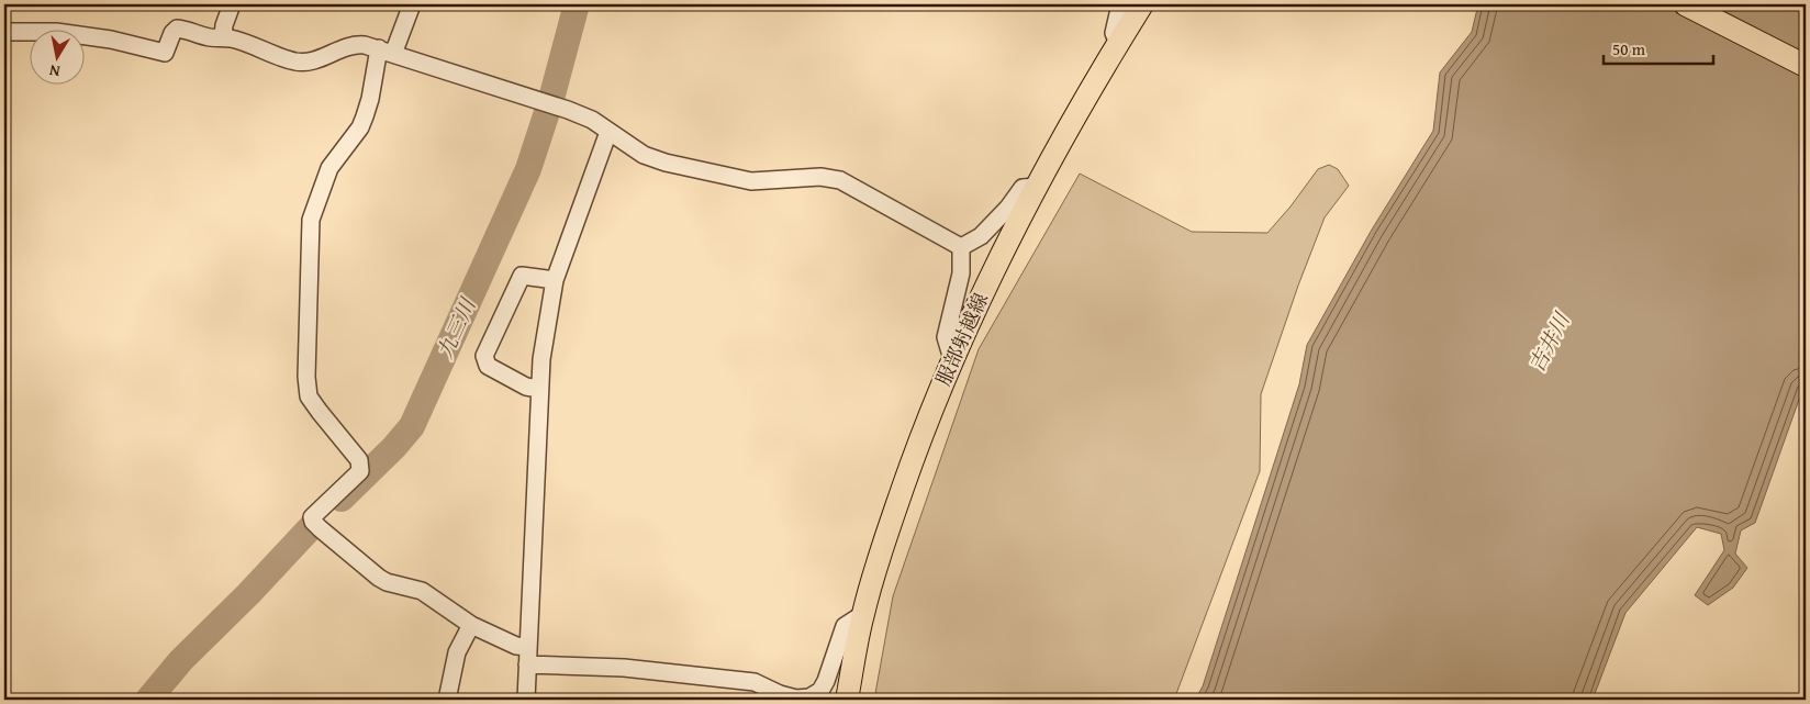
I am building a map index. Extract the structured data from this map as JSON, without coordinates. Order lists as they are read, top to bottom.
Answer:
{
  "streets": {
    "main road": ["服部射越線"]
  },
  "water": ["九三川", "吉井川"],
  "scale_bar": "50 m",
  "north": "bottom"
}
